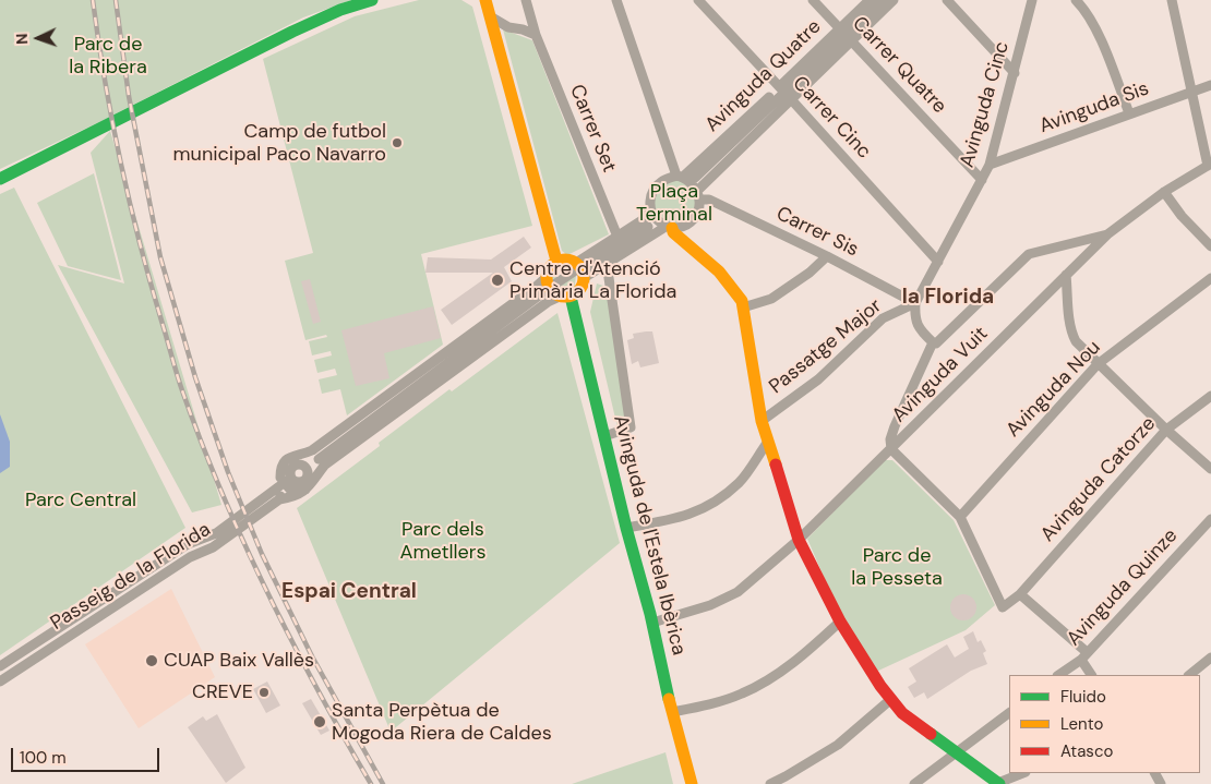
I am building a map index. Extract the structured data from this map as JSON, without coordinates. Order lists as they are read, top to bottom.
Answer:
{
  "streets": {
    "main road": ["Avinguda de l'Estela Ibèrica"],
    "street": [
      "Carrer Quatre",
      "Avinguda Quatre",
      "Avinguda Cinc",
      "Avinguda Sis",
      "Carrer Cinc",
      "Carrer Set",
      "Carrer Sis",
      "Passatge Major",
      "Avinguda Vuit",
      "Avinguda Nou",
      "Avinguda Catorze",
      "Passeig de la Florida",
      "Avinguda Quinze"
    ]
  },
  "crossings": [
    ["Carrer Quatre", "Avinguda Quatre"],
    ["Carrer Quatre", "Avinguda Cinc"],
    ["Avinguda Quatre", "Carrer Cinc"],
    ["Avinguda Quatre", "Carrer Sis"],
    ["Avinguda Cinc", "Avinguda Sis"],
    ["Avinguda Cinc", "Carrer Cinc"],
    ["Avinguda Cinc", "Carrer Sis"],
    ["Avinguda Cinc", "Passatge Major"],
    ["Carrer Sis", "Passatge Major"],
    ["Avinguda Vuit", "Avinguda de l'Estela Ibèrica"],
    ["Avinguda de l'Estela Ibèrica", "Passeig de la Florida"]
  ],
  "districts": ["la Florida", "Espai Central"],
  "parks": [
    "Parc de la Ribera",
    "Plaça Terminal",
    "Parc Central",
    "Parc dels Ametllers",
    "Parc de la Pesseta"
  ],
  "places": [
    "Camp de futbol municipal Paco Navarro",
    "Centre d'Atenció Primària La Florida",
    "CUAP Baix Vallès",
    "CREVE",
    "Santa Perpètua de Mogoda Riera de Caldes"
  ],
  "legend": ["Fluido", "Lento", "Atasco"],
  "scale_bar": "100 m",
  "north": "left"
}
